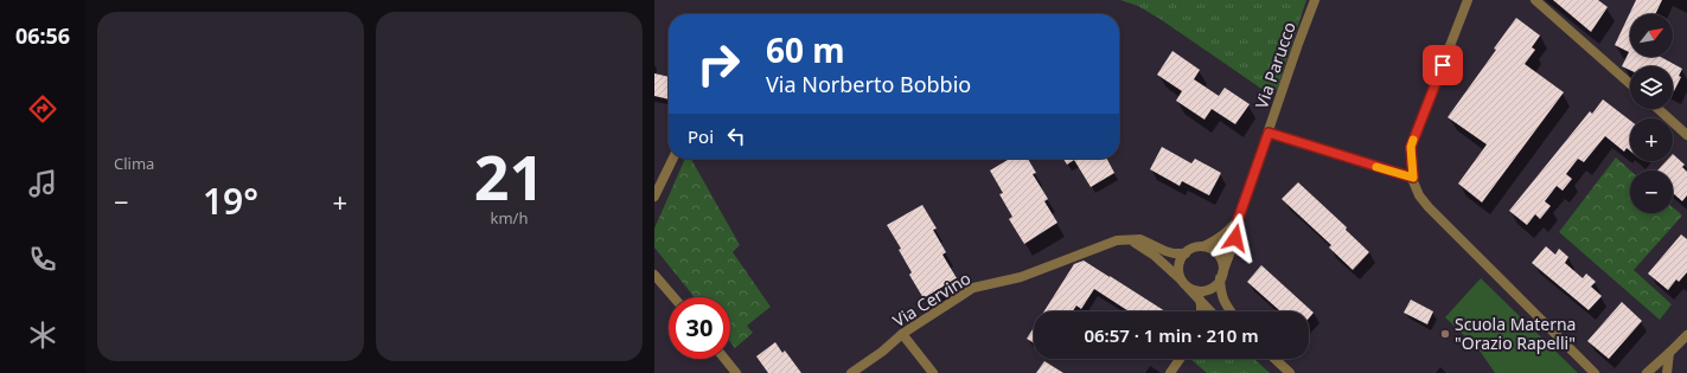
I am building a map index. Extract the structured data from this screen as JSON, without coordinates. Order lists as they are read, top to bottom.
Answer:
{
  "streets": {
    "street": ["Via Parucco", "Via Cervino"]
  },
  "crossings": [
    ["Via Parucco", "Via Cervino"]
  ],
  "places": ["Scuola Materna \"Orazio Rapelli\""],
  "north": "top right",
  "page": {
    "tabs": "06:56",
    "tile": [
      "Clima",
      ["21", "km/h"]
    ],
    "map_buttons": ["+", "−"],
    "turn": ["60 m", "Via Norberto Bobbio"],
    "then": "Poi",
    "heat": ["−", "19°", "+"],
    "limit": "30",
    "trip": "06:57 · 1 min · 210 m"
  }
}
